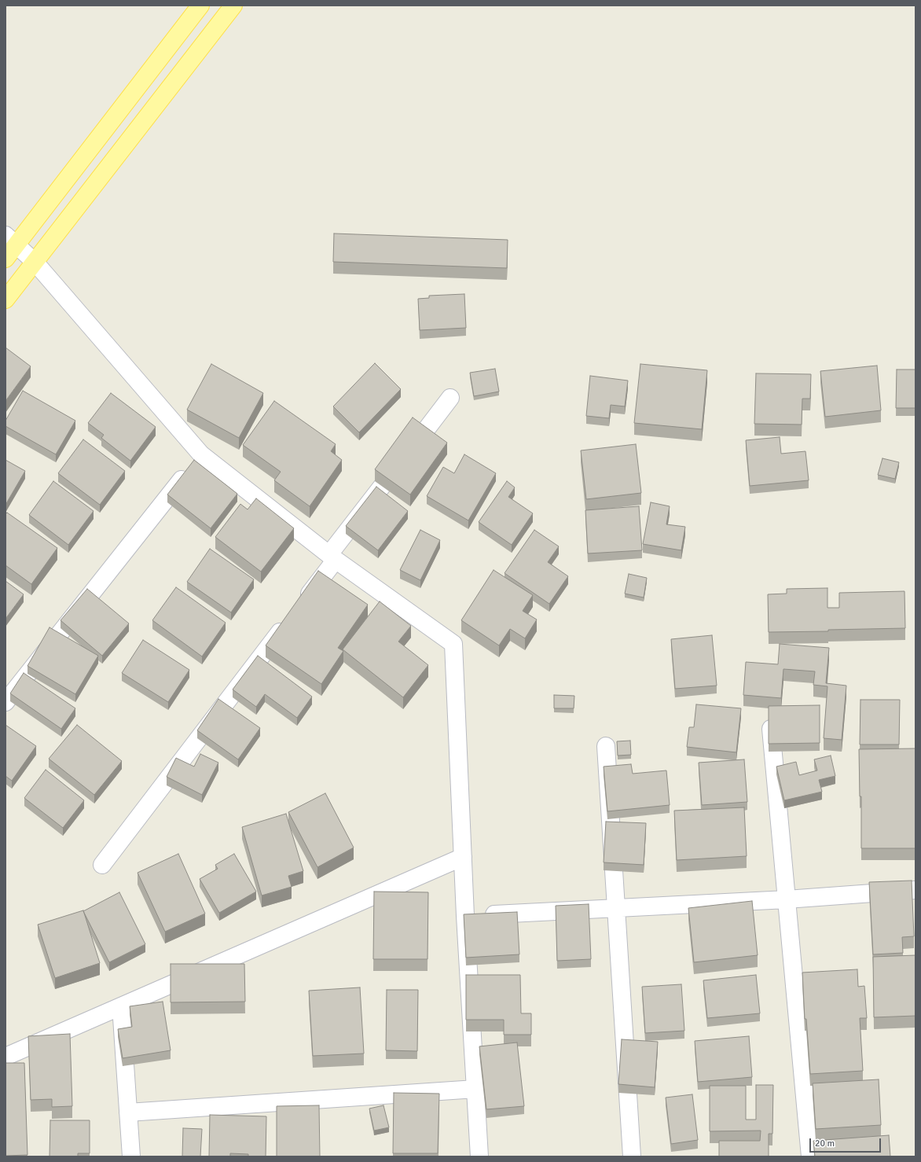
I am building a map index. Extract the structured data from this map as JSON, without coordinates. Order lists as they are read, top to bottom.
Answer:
{
  "scale_bar": "20 m"
}
